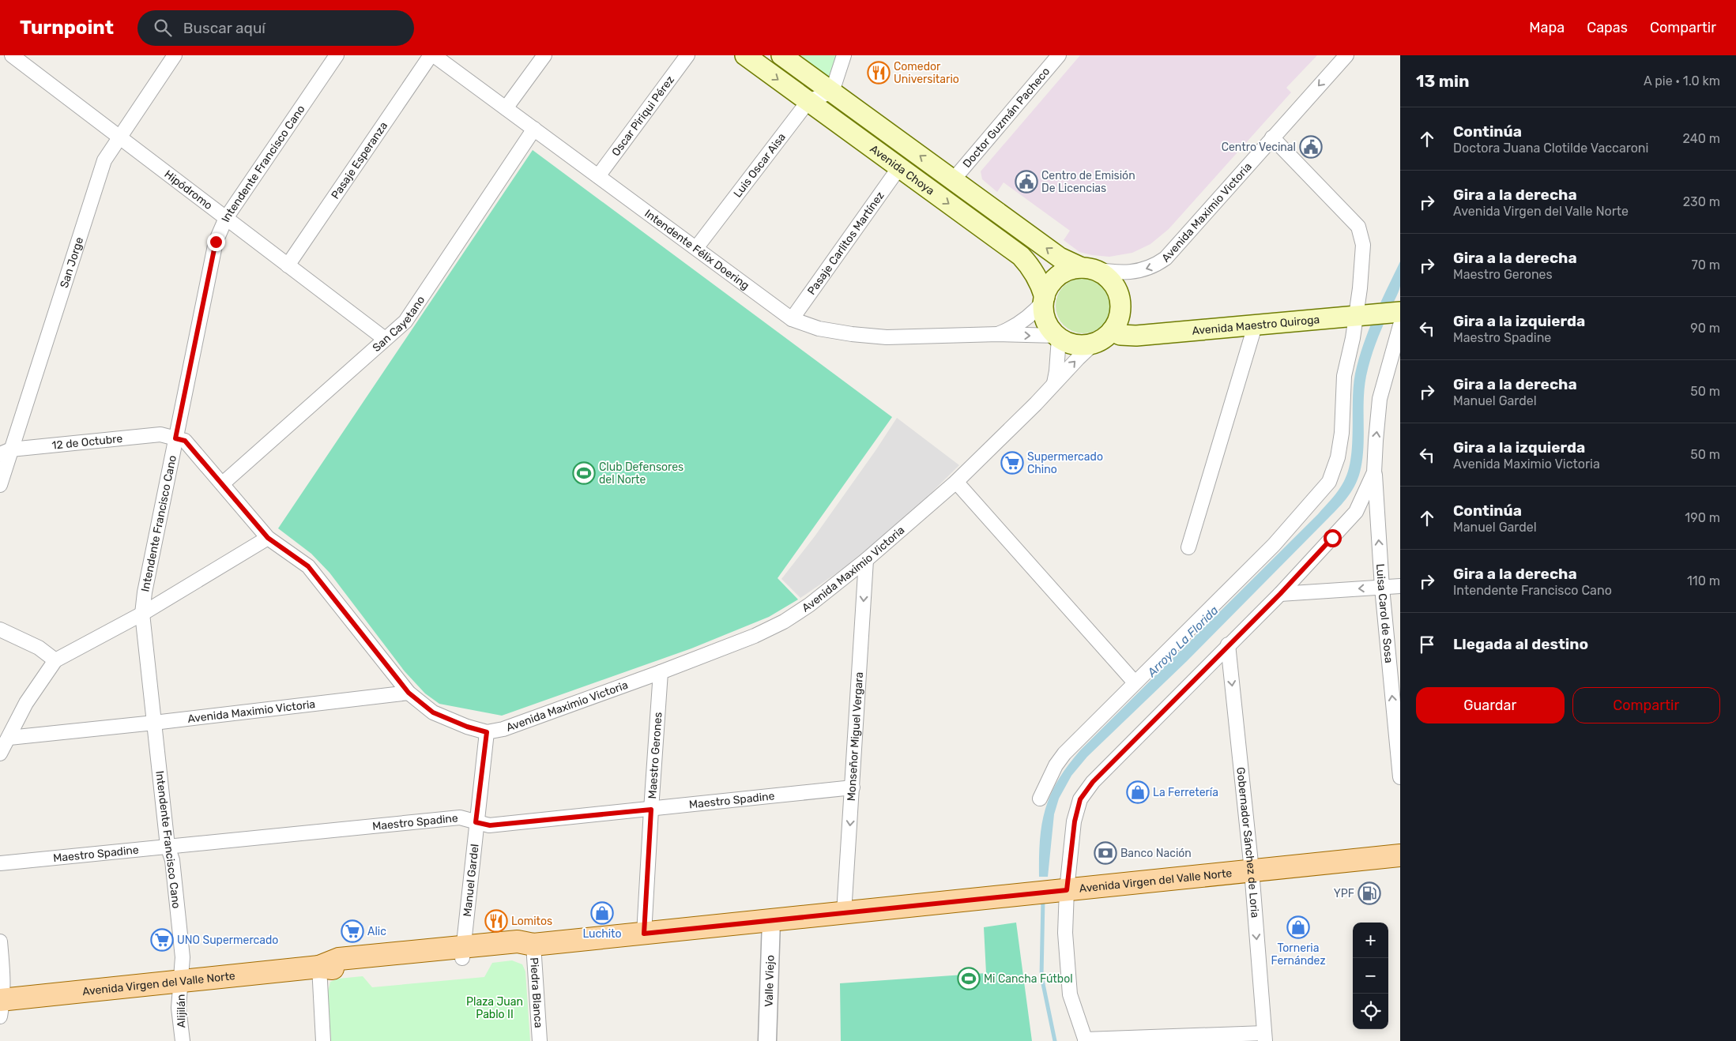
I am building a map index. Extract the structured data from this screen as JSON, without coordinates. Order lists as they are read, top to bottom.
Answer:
{
  "streets": {
    "main road": ["Avenida Choya", "Avenida Maestro Quiroga", "Avenida Virgen del Valle Norte"],
    "street": [
      "Oscar Piriqui Pérez",
      "Doctor Guzmán Pacheco",
      "Pasaje Esperanza",
      "Intendente Francisco Cano",
      "Luis Oscar Aisa",
      "Hipódromo",
      "Avenida Maximio Victoria",
      "Pasaje Carlitos Martínez",
      "Intendente Félix Doering",
      "San Jorge",
      "San Cayetano",
      "12 de Octubre",
      "Luisa Carol de Sosa",
      "Monseñor Miguel Vergara",
      "Maestro Gerones",
      "Maestro Spadine",
      "Gobernador Sánchez de Loria",
      "Manuel Gardel",
      "Valle Viejo",
      "Piedra Blanca",
      "Alijilán"
    ]
  },
  "crossings": [
    ["Oscar Piriqui Pérez", "Intendente Félix Doering"],
    ["Doctor Guzmán Pacheco", "Avenida Choya"],
    ["Pasaje Esperanza", "Hipódromo"],
    ["Intendente Francisco Cano", "Hipódromo"],
    ["Intendente Francisco Cano", "Avenida Maximio Victoria"],
    ["Intendente Francisco Cano", "12 de Octubre"],
    ["Intendente Francisco Cano", "Maestro Spadine"],
    ["Intendente Francisco Cano", "Avenida Virgen del Valle Norte"],
    ["Intendente Francisco Cano", "Alijilán"],
    ["Luis Oscar Aisa", "Avenida Choya"],
    ["Luis Oscar Aisa", "Intendente Félix Doering"],
    ["Avenida Choya", "Avenida Maximio Victoria"],
    ["Avenida Choya", "Pasaje Carlitos Martínez"],
    ["Avenida Choya", "Intendente Félix Doering"],
    ["Avenida Choya", "Avenida Maestro Quiroga"],
    ["Hipódromo", "San Jorge"],
    ["Hipódromo", "San Cayetano"],
    ["Avenida Maximio Victoria", "Intendente Félix Doering"],
    ["Avenida Maximio Victoria", "Avenida Maestro Quiroga"],
    ["Avenida Maximio Victoria", "Monseñor Miguel Vergara"],
    ["Avenida Maximio Victoria", "Maestro Gerones"],
    ["Avenida Maximio Victoria", "Manuel Gardel"],
    ["Pasaje Carlitos Martínez", "Intendente Félix Doering"],
    ["Intendente Félix Doering", "San Cayetano"],
    ["Intendente Félix Doering", "Avenida Maestro Quiroga"],
    ["San Jorge", "12 de Octubre"],
    ["Monseñor Miguel Vergara", "Maestro Spadine"],
    ["Monseñor Miguel Vergara", "Avenida Virgen del Valle Norte"],
    ["Maestro Gerones", "Maestro Spadine"],
    ["Maestro Gerones", "Avenida Virgen del Valle Norte"],
    ["Maestro Spadine", "Manuel Gardel"],
    ["Gobernador Sánchez de Loria", "Avenida Virgen del Valle Norte"],
    ["Manuel Gardel", "Avenida Virgen del Valle Norte"],
    ["Avenida Virgen del Valle Norte", "Valle Viejo"],
    ["Avenida Virgen del Valle Norte", "Piedra Blanca"],
    ["Avenida Virgen del Valle Norte", "Alijilán"]
  ],
  "one_way": ["Luisa Carol de Sosa", "Monseñor Miguel Vergara", "Gobernador Sánchez de Loria"],
  "water": ["Arroyo La Florida"],
  "parks": ["Plaza Juan Pablo II"],
  "places": {
    "restaurant": ["Comedor Universitario", "Lomitos"],
    "public building": ["Centro Vecinal", "Centro de Emisión De Licencias"],
    "supermarket": ["Supermercado Chino", "Alic", "UNO Supermercado"],
    "sports": ["Club Defensores del Norte", "Mi Cancha Fútbol"],
    "shop": ["La Ferretería", "Luchito", "Torneria Fernández"],
    "bank": ["Banco Nación"],
    "fuel station": ["YPF"]
  },
  "page": {
    "header": "Turnpoint",
    "search": "Buscar aquí",
    "nav": ["Mapa", "Capas", "Compartir"],
    "heading": ["13 min", "A pie · 1.0 km"],
    "list": [
      ["Continúa", "Doctora Juana Clotilde Vaccaroni", "240 m"],
      ["Gira a la derecha", "Avenida Virgen del Valle Norte", "230 m"],
      ["Gira a la derecha", "Maestro Gerones", "70 m"],
      ["Gira a la izquierda", "Maestro Spadine", "90 m"],
      ["Gira a la derecha", "Manuel Gardel", "50 m"],
      ["Gira a la izquierda", "Avenida Maximio Victoria", "50 m"],
      ["Continúa", "Manuel Gardel", "190 m"],
      ["Gira a la derecha", "Intendente Francisco Cano", "110 m"],
      "Llegada al destino"
    ],
    "buttons": ["Guardar", "Compartir"],
    "map_buttons": ["+", "−"]
  }
}
